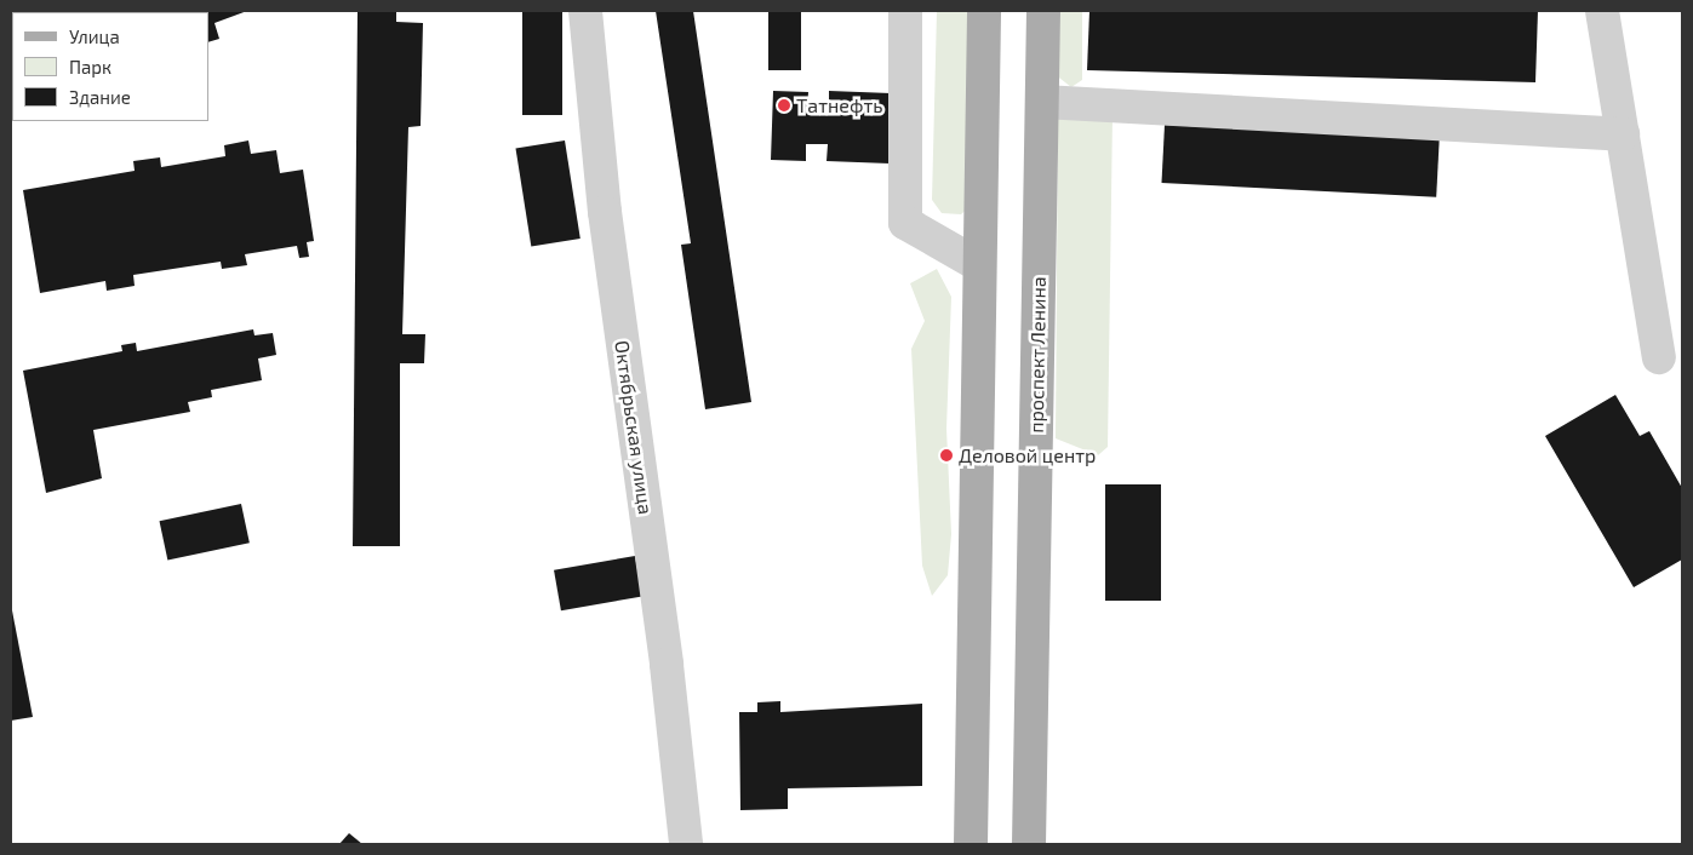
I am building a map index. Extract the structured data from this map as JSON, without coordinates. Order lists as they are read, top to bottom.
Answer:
{
  "streets": {
    "main road": ["проспект Ленина"],
    "street": ["Октябрьская улица"]
  },
  "places": ["Татнефть", "Деловой центр"],
  "legend": ["Улица", "Парк", "Здание"]
}
